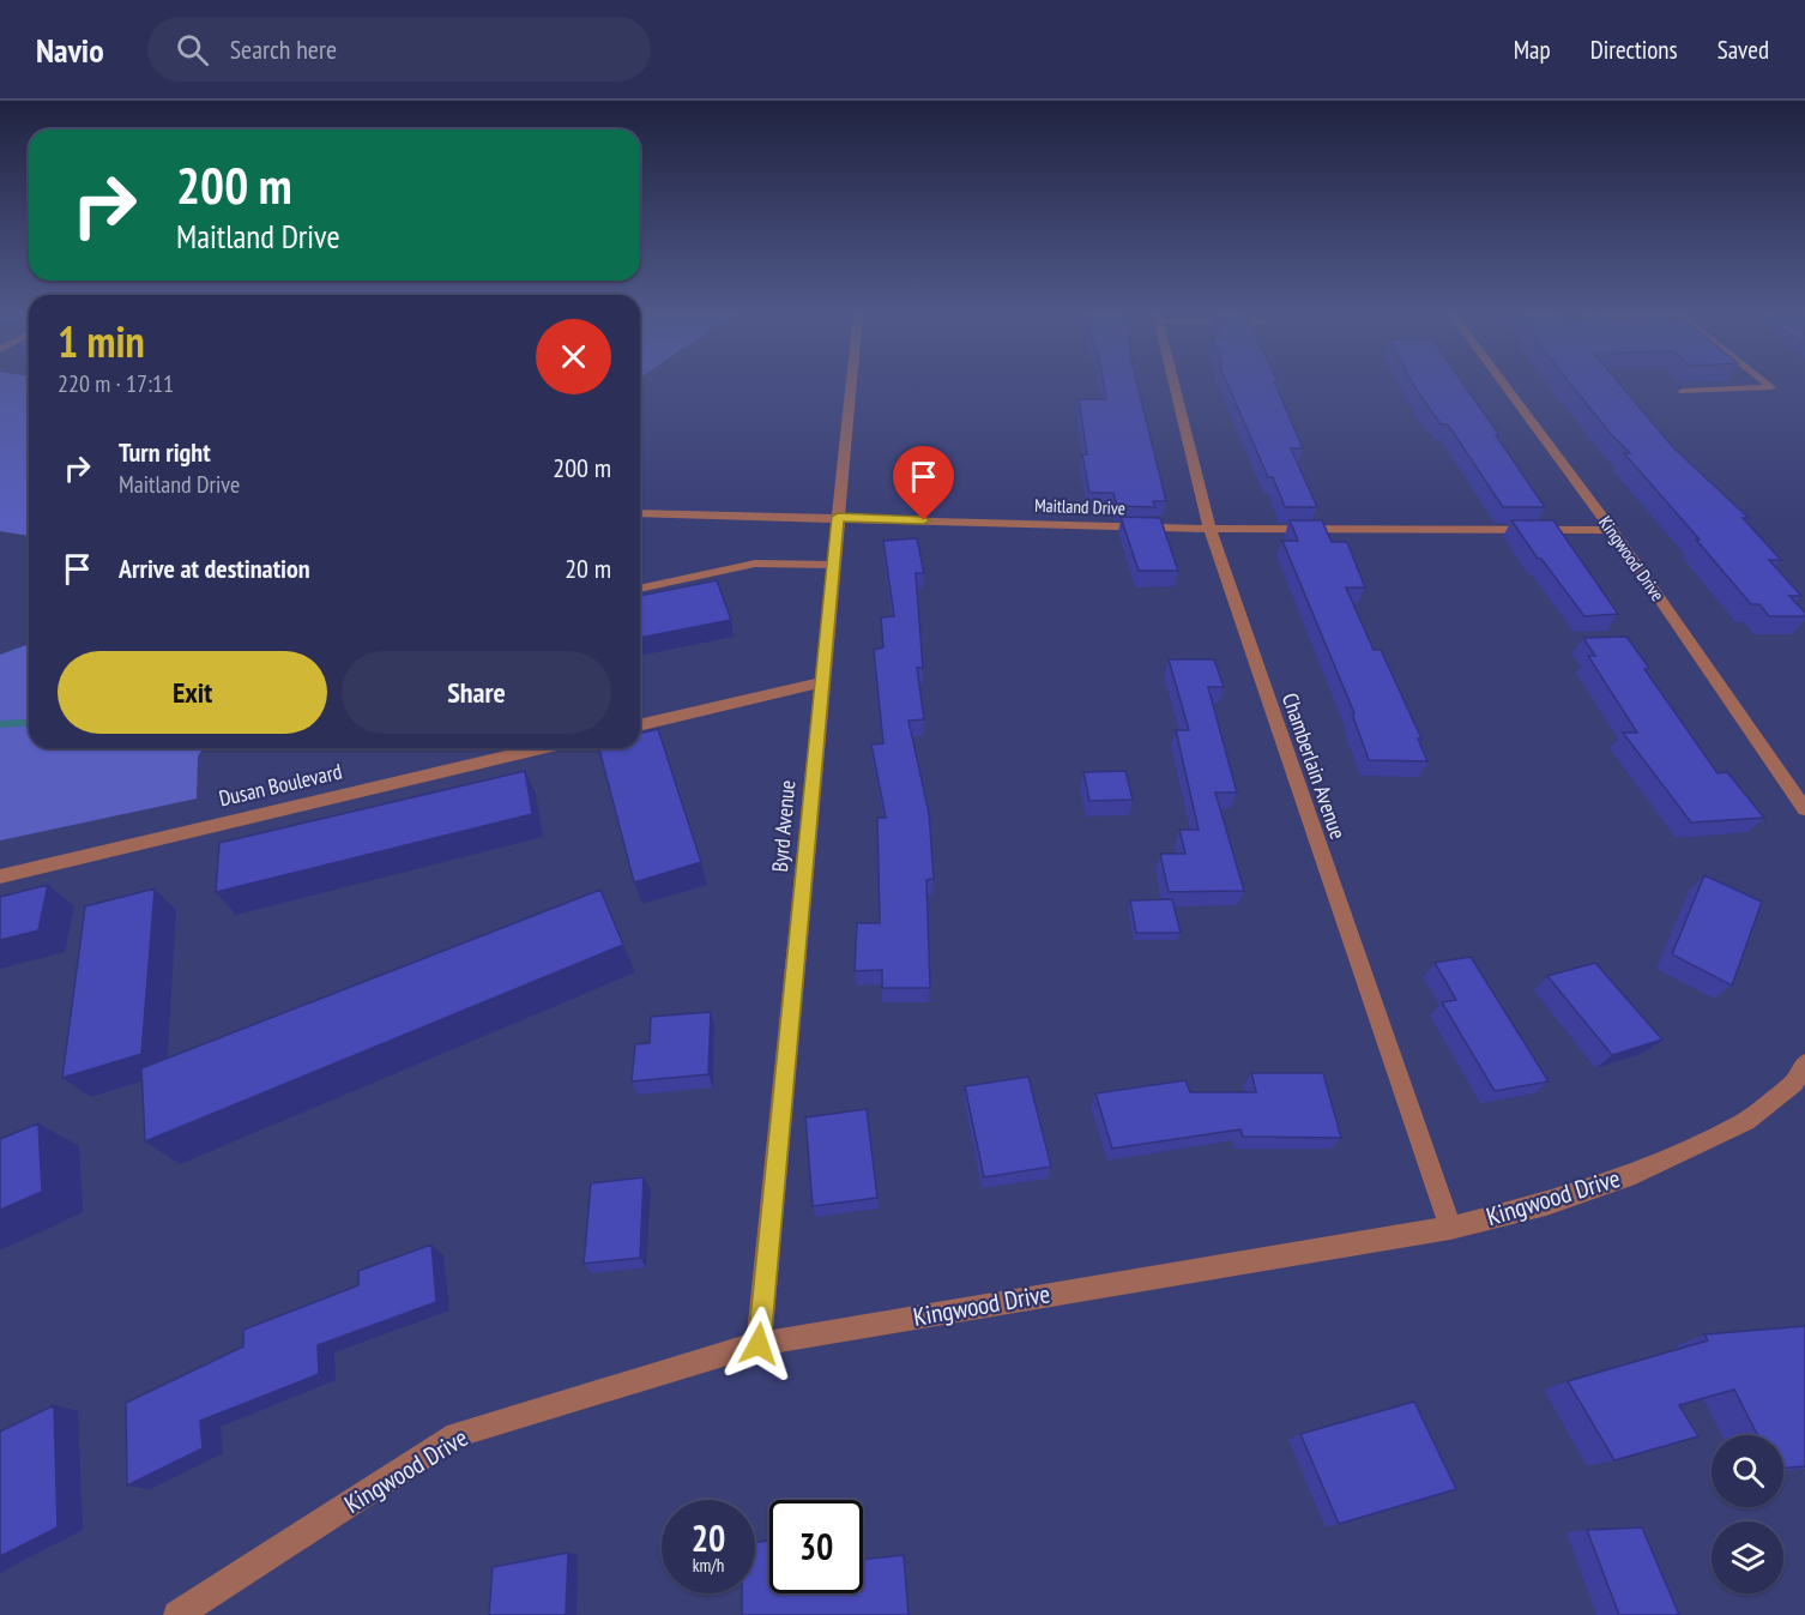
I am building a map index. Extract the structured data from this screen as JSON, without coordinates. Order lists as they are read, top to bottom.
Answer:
{
  "streets": {
    "street": [
      "Maitland Drive",
      "Kingwood Drive",
      "Chamberlain Avenue",
      "Dusan Boulevard",
      "Byrd Avenue"
    ]
  },
  "crossings": [
    ["Maitland Drive", "Kingwood Drive"],
    ["Maitland Drive", "Chamberlain Avenue"],
    ["Maitland Drive", "Byrd Avenue"],
    ["Kingwood Drive", "Chamberlain Avenue"],
    ["Kingwood Drive", "Byrd Avenue"]
  ],
  "page": {
    "header": "Navio",
    "search": "Search here",
    "nav": ["Map", "Directions", "Saved"],
    "turn": ["200 m", "Maitland Drive"],
    "heading": ["1 min", "220 m · 17:11"],
    "list": [
      {
        "name": "Turn right",
        "note": "Maitland Drive",
        "value": "200 m"
      },
      {
        "name": "Arrive at destination",
        "value": "20 m"
      }
    ],
    "buttons": ["Exit", "Share"],
    "speed": "20 km/h",
    "limit": "30"
  }
}
